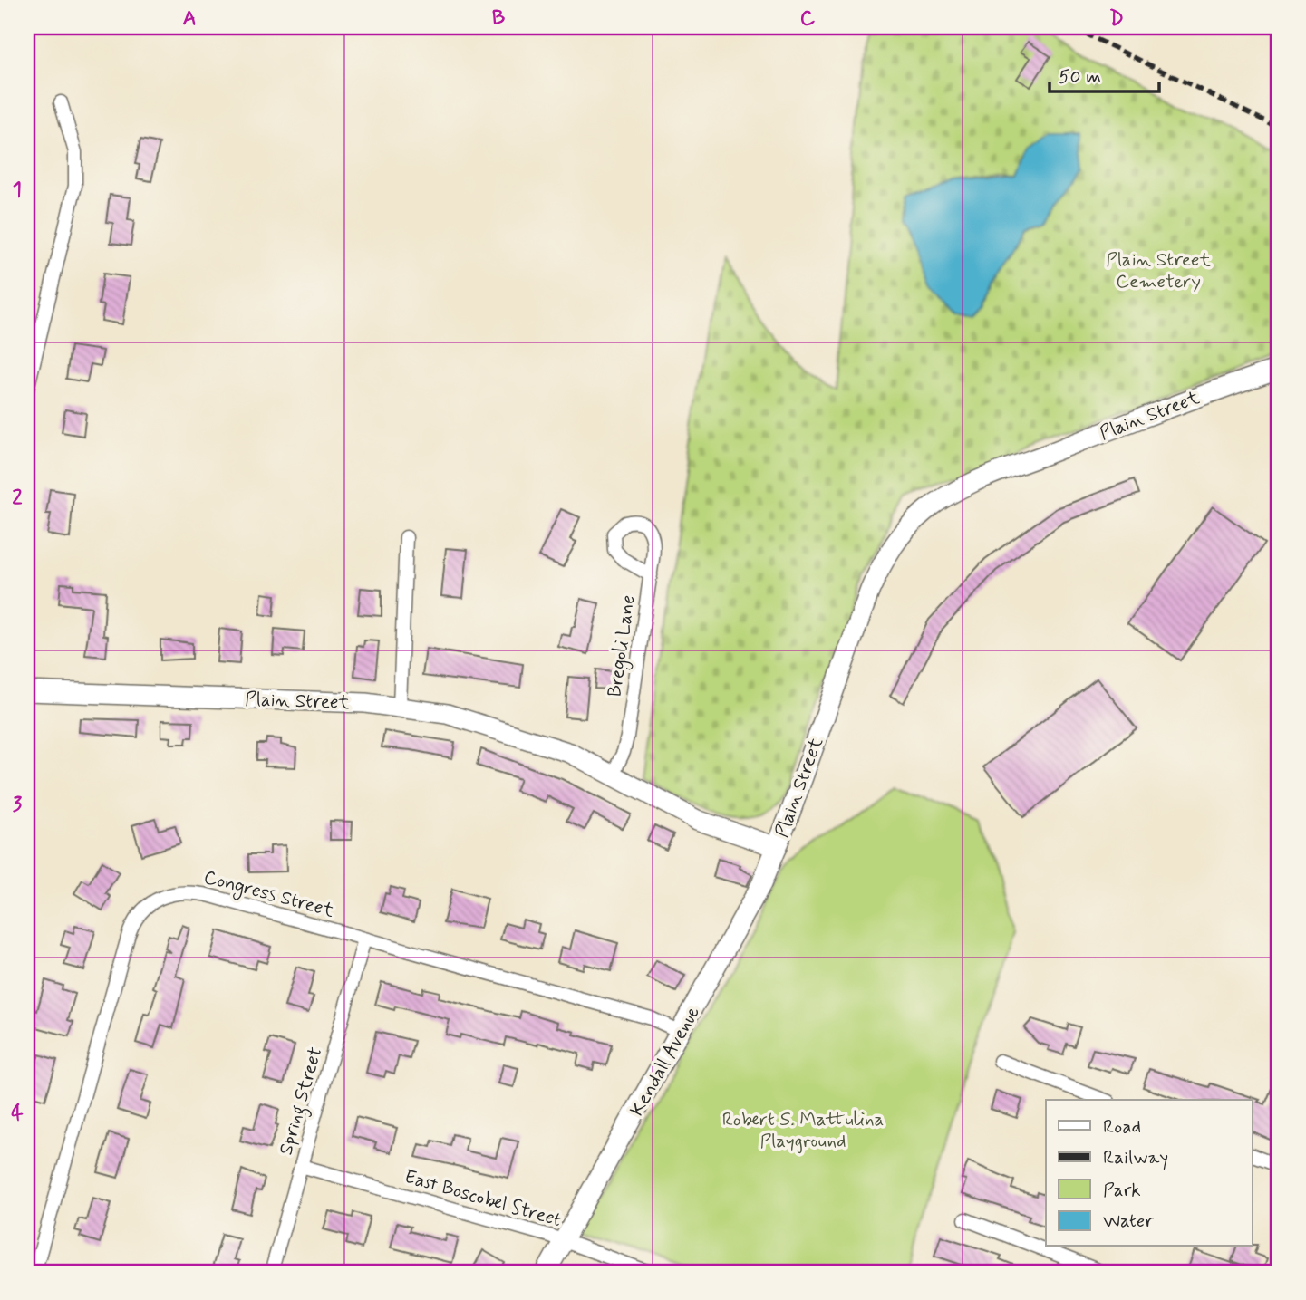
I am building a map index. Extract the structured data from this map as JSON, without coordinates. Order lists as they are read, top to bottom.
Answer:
{
  "streets": {
    "street": [
      "Plain Street",
      "Bregoli Lane",
      "Congress Street",
      "Kendall Avenue",
      "Spring Street",
      "East Boscobel Street"
    ]
  },
  "crossings": [
    ["Plain Street", "Bregoli Lane"],
    ["Plain Street", "Kendall Avenue"],
    ["Congress Street", "Kendall Avenue"],
    ["Congress Street", "Spring Street"],
    ["Kendall Avenue", "East Boscobel Street"],
    ["Spring Street", "East Boscobel Street"]
  ],
  "parks": ["Plain Street Cemetery", "Robert S. Mattulina Playground"],
  "legend": [
    "Road",
    "Railway",
    "Park",
    "Water"
  ],
  "scale_bar": "50 m",
  "grid": {
    "columns": [
      "A",
      "B",
      "C",
      "D"
    ],
    "rows": [
      "1",
      "2",
      "3",
      "4"
    ]
  }
}
